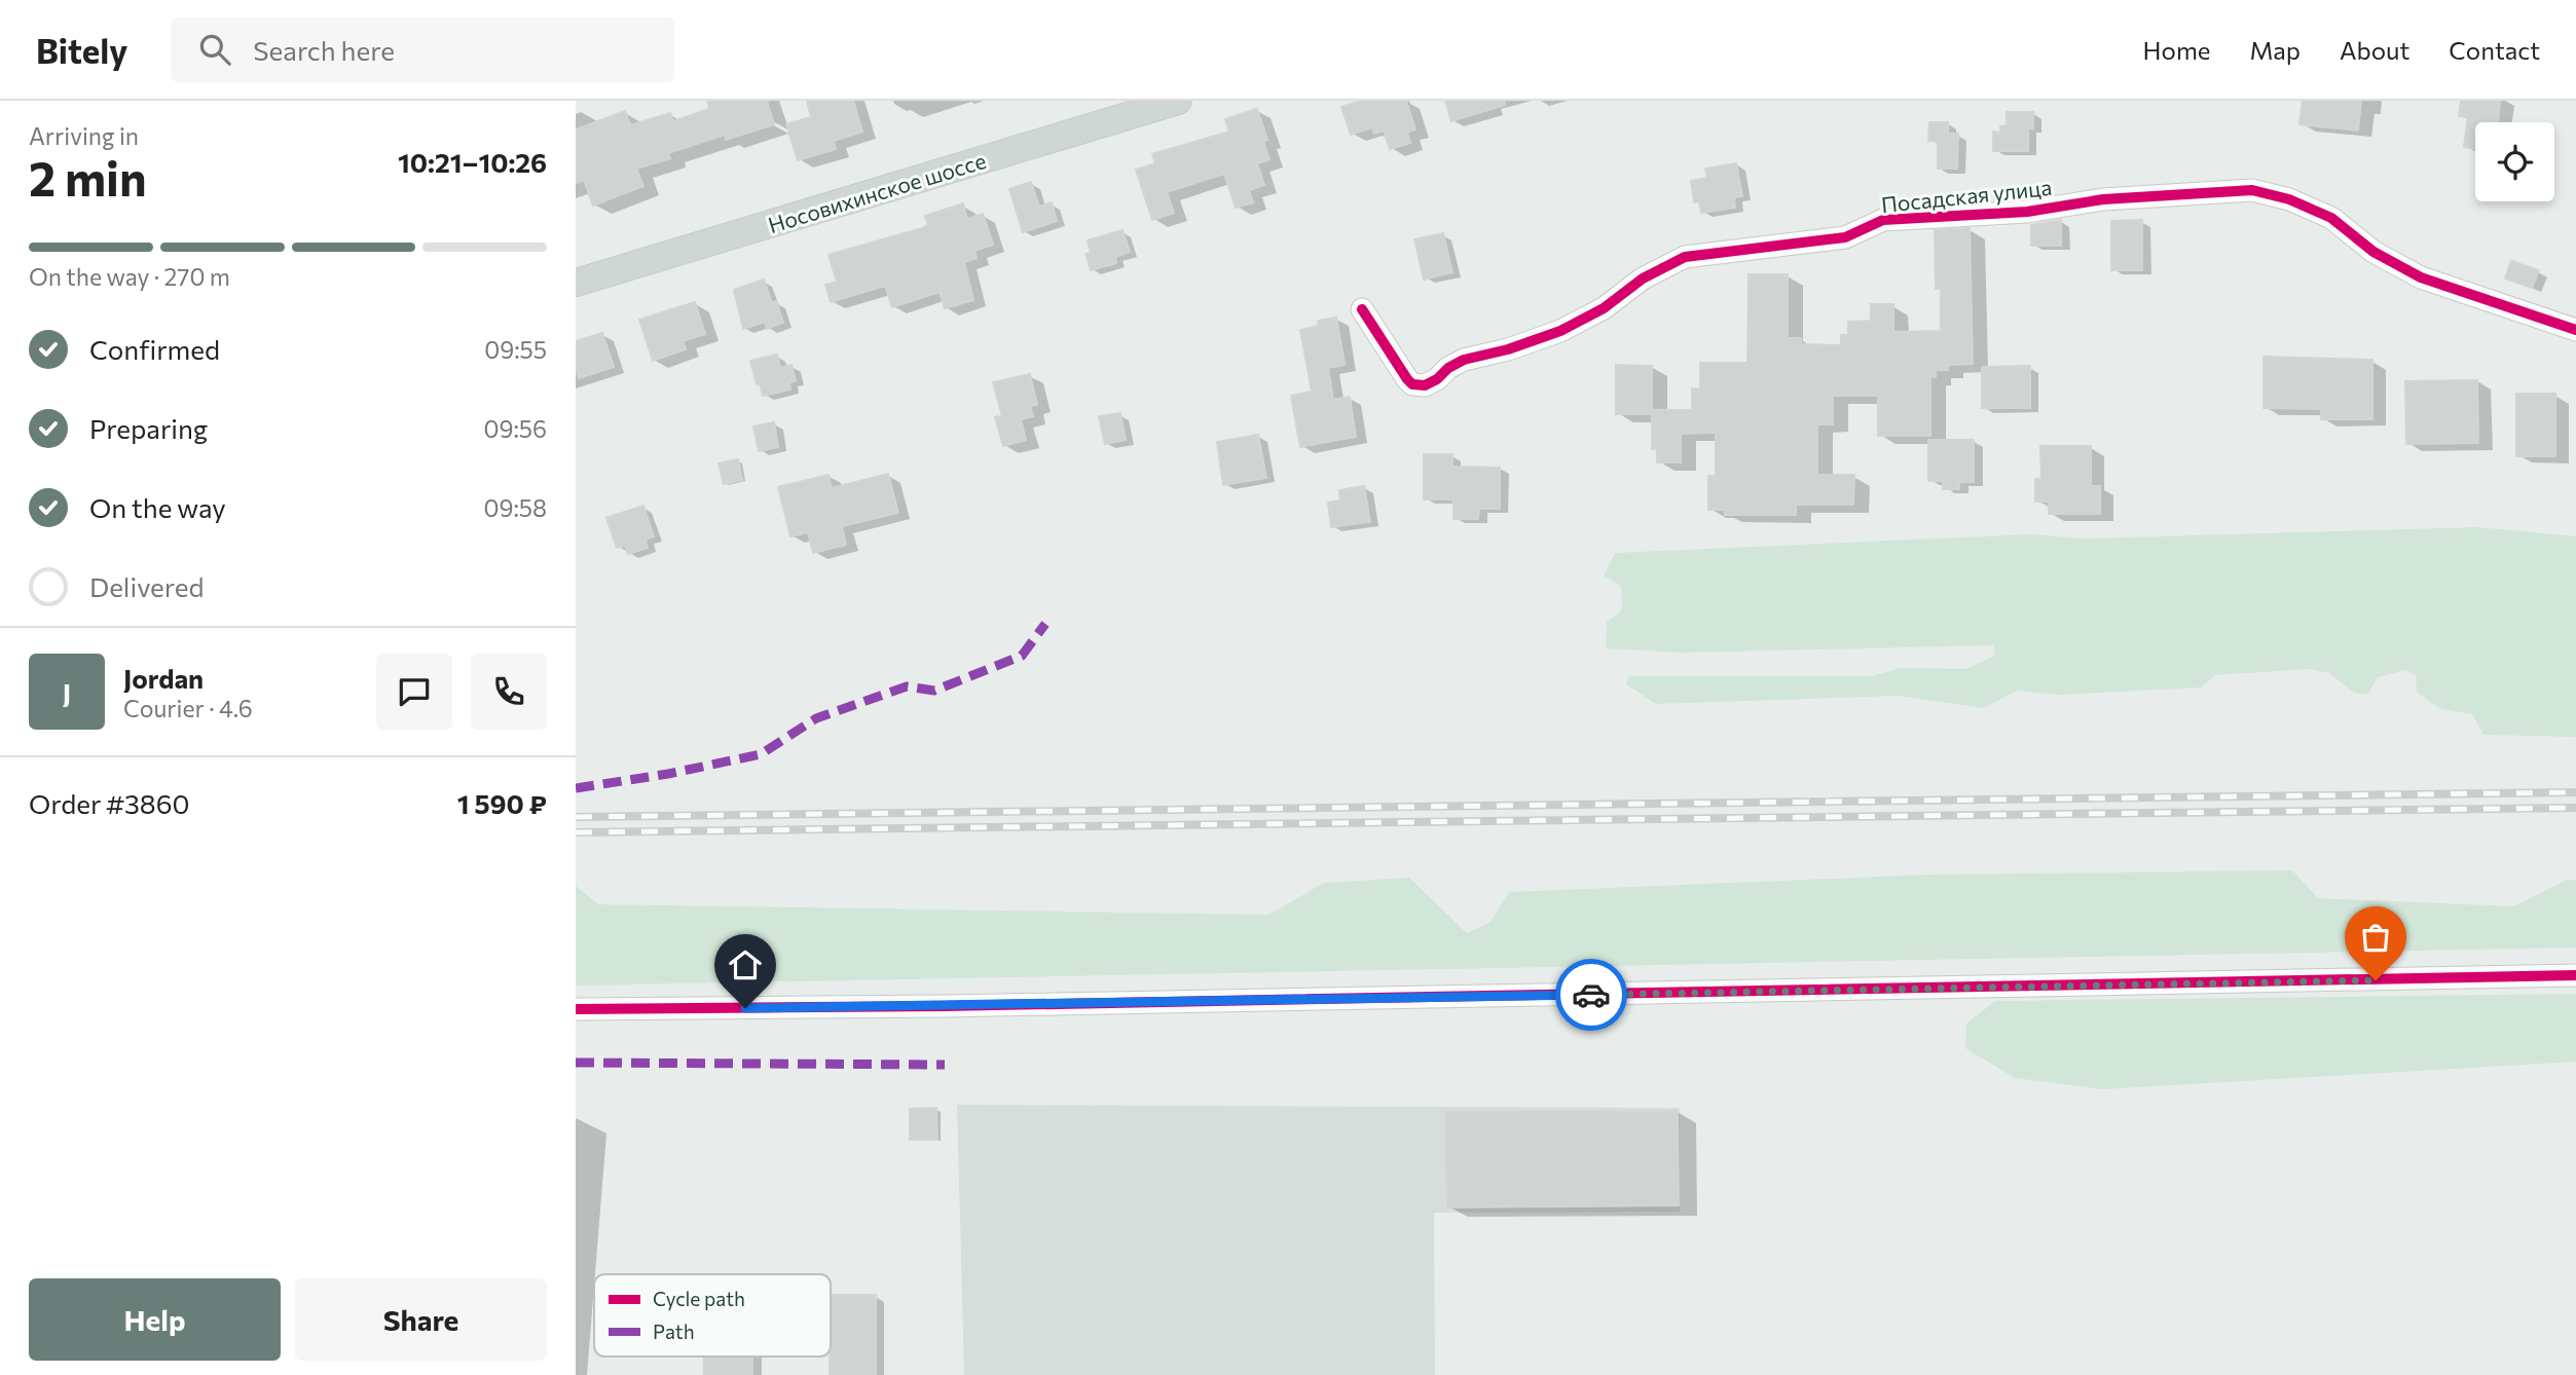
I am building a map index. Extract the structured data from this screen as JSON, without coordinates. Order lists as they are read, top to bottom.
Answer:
{
  "streets": {
    "main road": ["Носовихинское шоссе"],
    "street": ["Посадская улица"]
  },
  "legend": ["Cycle path", "Path"],
  "page": {
    "header": "Bitely",
    "search": "Search here",
    "nav": [
      "Home",
      "Map",
      "About",
      "Contact"
    ],
    "heading": ["2 min", "Arriving in", "10:21–10:26"],
    "panel": [
      "Jordan",
      "Courier · 4.6",
      "Order #3860",
      "1 590 ₽"
    ],
    "bar": "On the way · 270 m",
    "list": [
      ["Confirmed", "09:55"],
      ["Preparing", "09:56"],
      ["On the way", "09:58"],
      "Delivered"
    ],
    "round": "J",
    "buttons": ["Help", "Share"]
  }
}
